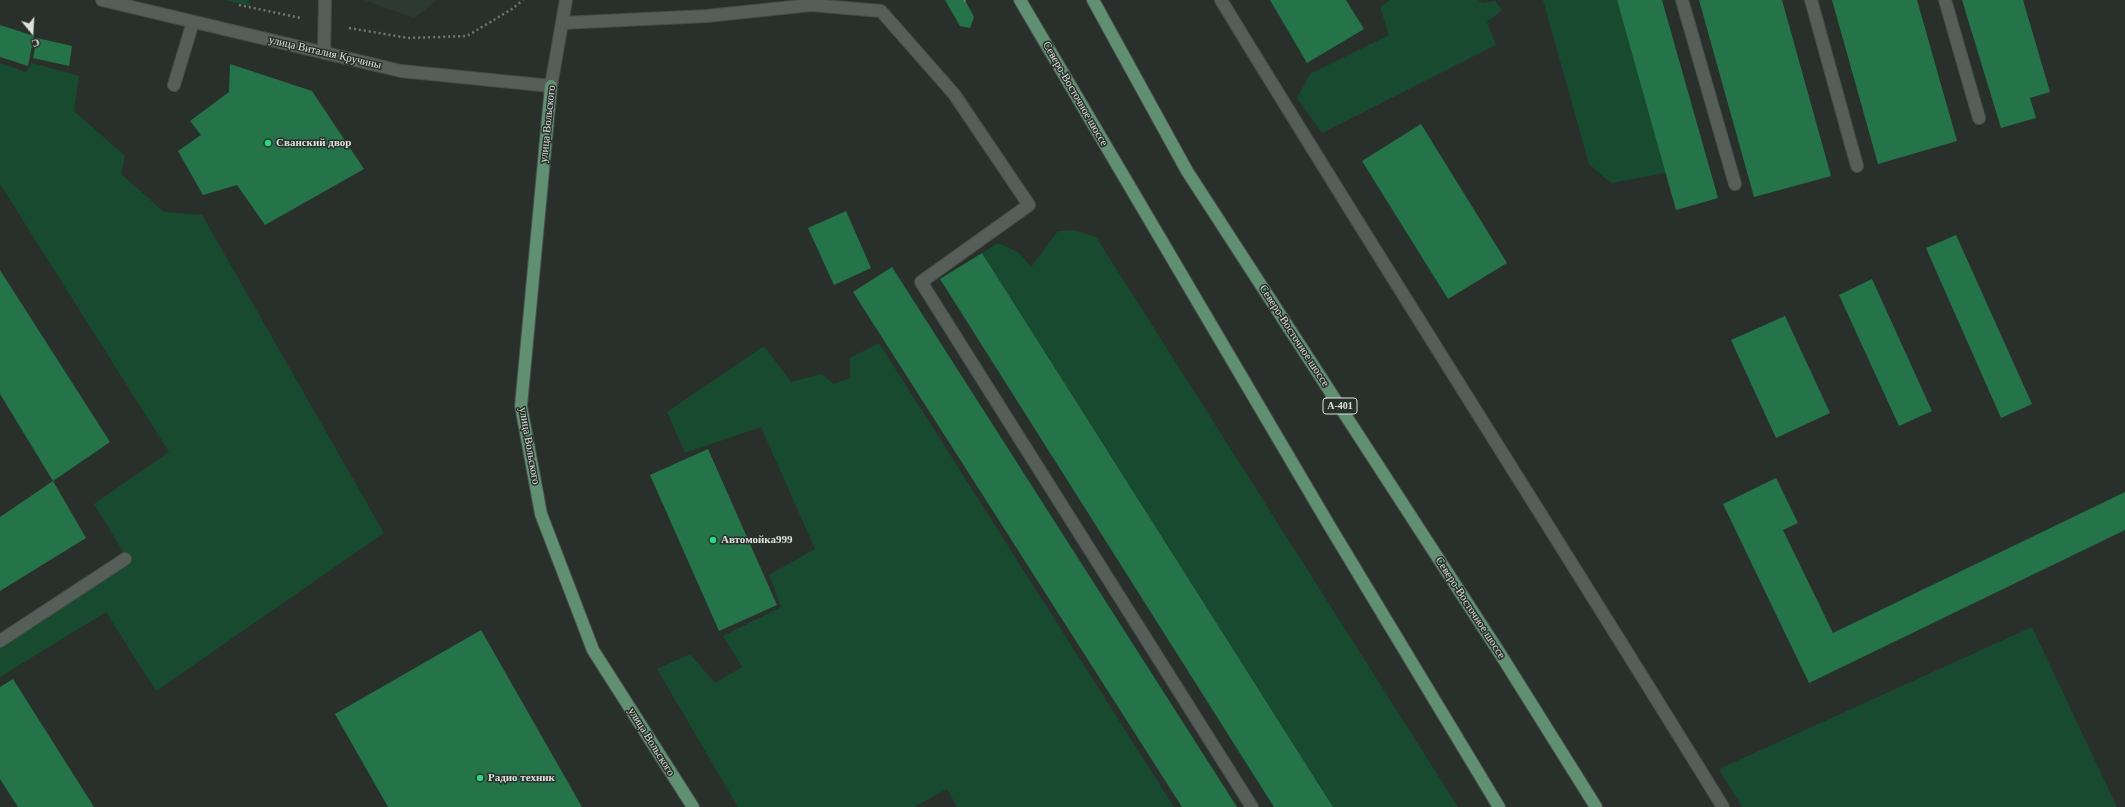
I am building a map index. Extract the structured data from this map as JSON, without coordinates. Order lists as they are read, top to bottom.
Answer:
{
  "streets": {
    "main road": ["Северо-Восточное шоссе", "улица Вольского", "А-401"],
    "street": ["улица Виталия Кручины"]
  },
  "crossings": [
    ["улица Виталия Кручины", "улица Вольского"]
  ],
  "places": ["Сванский двор", "Автомойка999", "Радио техник"],
  "north": "bottom"
}
